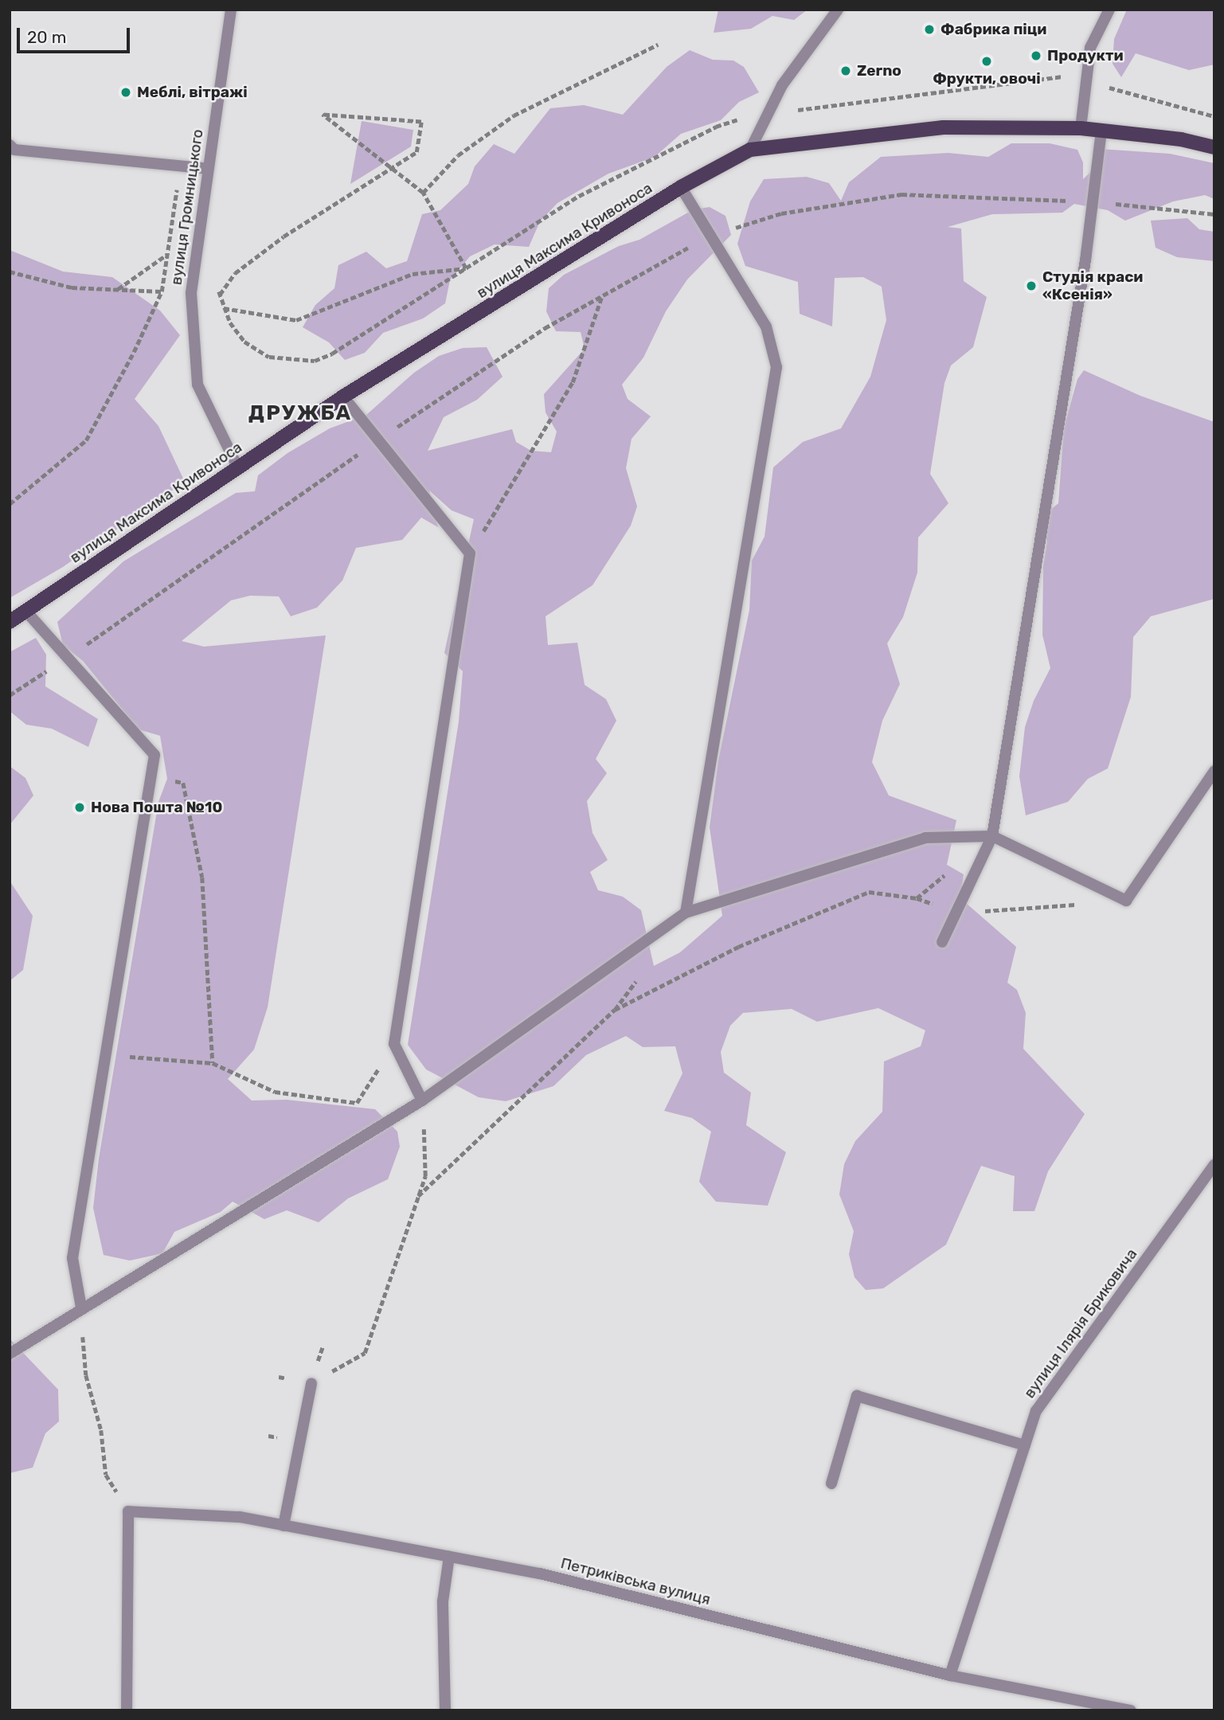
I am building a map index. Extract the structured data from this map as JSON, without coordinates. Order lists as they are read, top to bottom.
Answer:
{
  "streets": {
    "main road": ["вулиця Максима Кривоноса"],
    "street": ["вулиця Громницького", "вулиця Ілярія Бриковича", "Петриківська вулиця"]
  },
  "crossings": [
    ["вулиця Громницького", "вулиця Максима Кривоноса"],
    ["вулиця Ілярія Бриковича", "Петриківська вулиця"]
  ],
  "districts": ["ДРУЖБА"],
  "places": [
    "Фабрика піци",
    "Продукти",
    "Фрукти, овочі",
    "Zerno",
    "Меблі, вітражі",
    "Студія краси «Ксенія»",
    "Нова Пошта №10"
  ],
  "scale_bar": "20 m"
}
